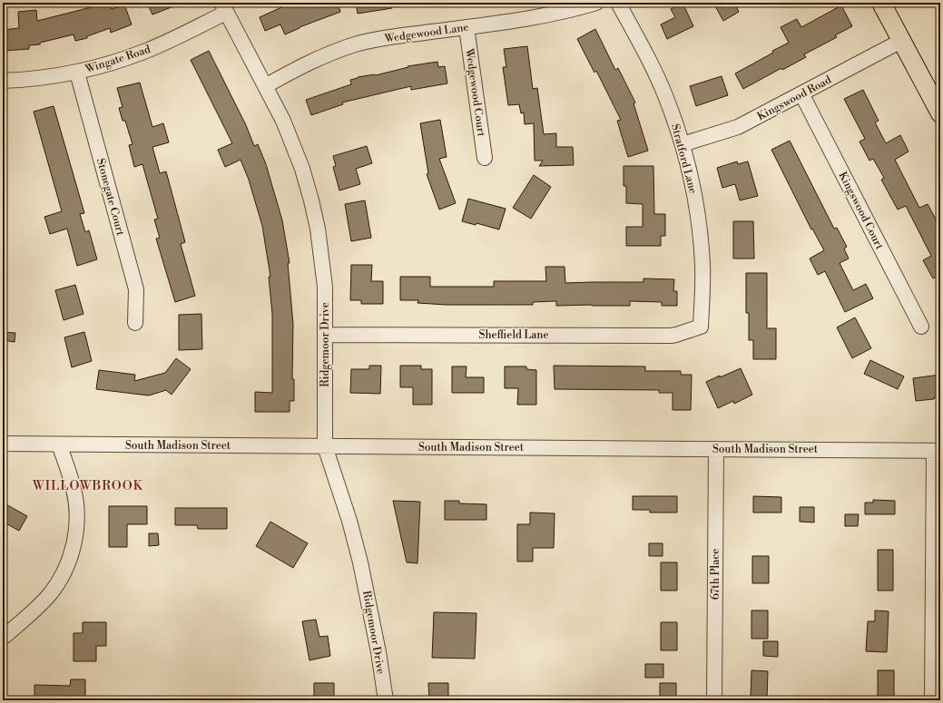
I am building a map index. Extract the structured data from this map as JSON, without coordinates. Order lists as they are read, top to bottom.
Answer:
{
  "streets": {
    "street": [
      "Wedgewood Lane",
      "Wingate Road",
      "Wedgewood Court",
      "Kingswood Road",
      "Stratford Lane",
      "Stonegate Court",
      "Kingswood Court",
      "Sheffield Lane",
      "Ridgemoor Drive",
      "South Madison Street",
      "67th Place"
    ]
  },
  "crossings": [
    ["Wedgewood Lane", "Wedgewood Court"],
    ["Wedgewood Lane", "Ridgemoor Drive"],
    ["Wingate Road", "Stonegate Court"],
    ["Wingate Road", "Ridgemoor Drive"],
    ["Kingswood Road", "Stratford Lane"],
    ["Kingswood Road", "Kingswood Court"],
    ["Stratford Lane", "Sheffield Lane"],
    ["Sheffield Lane", "Ridgemoor Drive"],
    ["Ridgemoor Drive", "South Madison Street"],
    ["South Madison Street", "67th Place"]
  ],
  "districts": ["WILLOWBROOK"]
}
